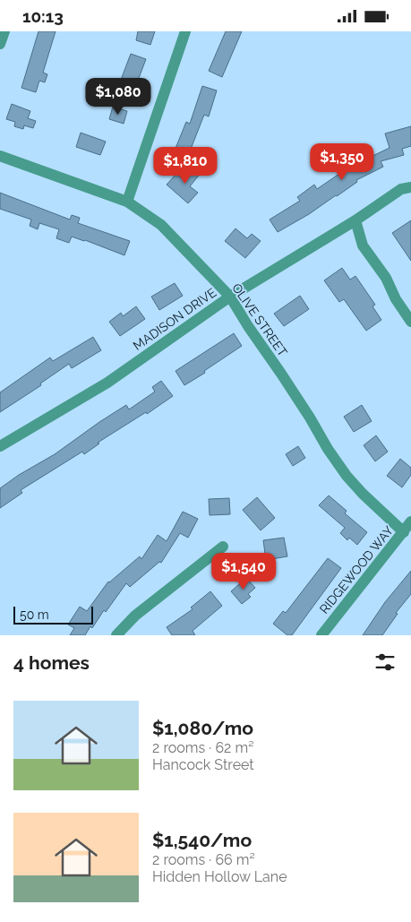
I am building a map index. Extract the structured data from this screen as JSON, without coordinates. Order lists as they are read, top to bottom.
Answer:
{
  "streets": {
    "street": ["MADISON DRIVE", "OLIVE STREET", "RIDGEWOOD WAY"]
  },
  "crossings": [
    ["MADISON DRIVE", "OLIVE STREET"],
    ["OLIVE STREET", "RIDGEWOOD WAY"]
  ],
  "scale_bar": "50 m",
  "page": {
    "status": "10:13",
    "price": [
      "$1,080",
      "$1,350",
      "$1,810",
      "$1,540"
    ],
    "scale": "50 m",
    "heading": "4 homes",
    "list": [
      {
        "name": "$1,080/mo",
        "note": "2 rooms · 62 m² · Hancock Street"
      },
      {
        "name": "$1,540/mo",
        "note": "2 rooms · 66 m² · Hidden Hollow Lane"
      }
    ]
  }
}
